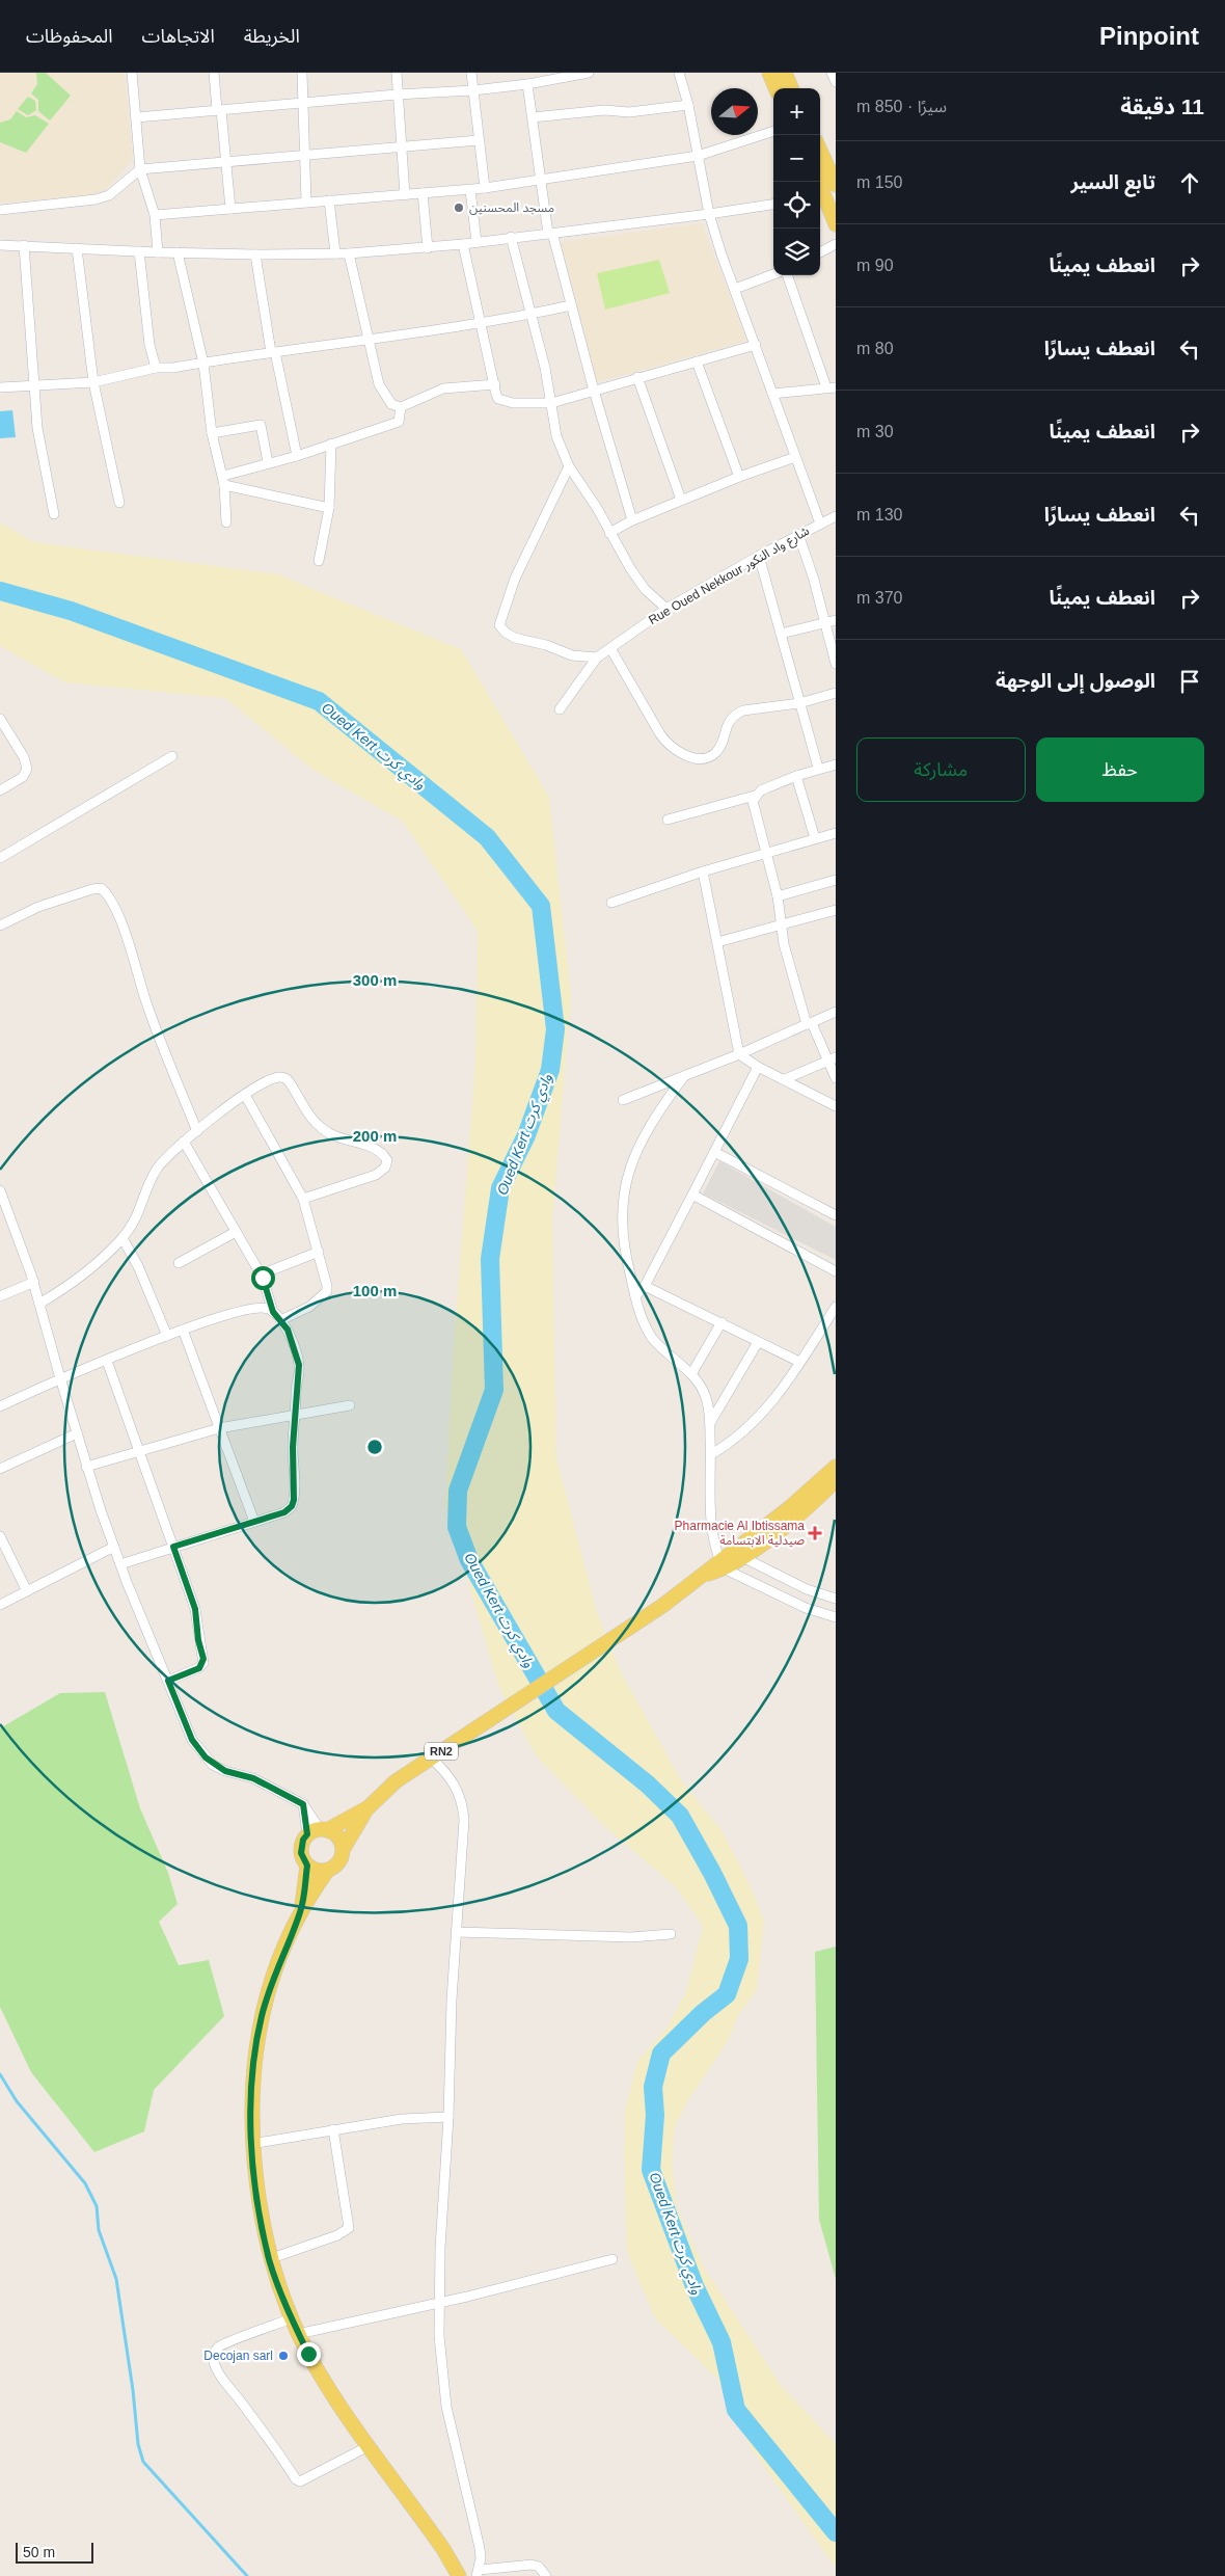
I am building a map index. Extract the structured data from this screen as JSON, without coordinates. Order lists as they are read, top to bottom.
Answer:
{
  "streets": {
    "main road": ["RN2"],
    "street": ["Rue Oued Nekkour شارع واد النکور"]
  },
  "water": ["Oued Kert وادي كرت"],
  "places": {
    "other": ["مسجد المحسنين", "Decojan sarl"],
    "health": ["Pharmacie Al Ibtissama صيدلية الابتسامة"]
  },
  "scale_bar": "50 m",
  "north": "right",
  "page": {
    "header": "Pinpoint",
    "nav": ["الخريطة", "الاتجاهات", "المحفوظات"],
    "heading": ["11 دقيقة", "سيرًا · 850 m"],
    "map_buttons": ["+", "−"],
    "list": [
      ["تابع السير", "150 m"],
      ["انعطف يمينًا", "90 m"],
      ["انعطف يسارًا", "80 m"],
      ["انعطف يمينًا", "30 m"],
      ["انعطف يسارًا", "130 m"],
      ["انعطف يمينًا", "370 m"],
      "الوصول إلى الوجهة"
    ],
    "buttons": ["حفظ", "مشاركة"],
    "scale": "50 m"
  },
  "rings": ["300 m", "200 m", "100 m"]
}
